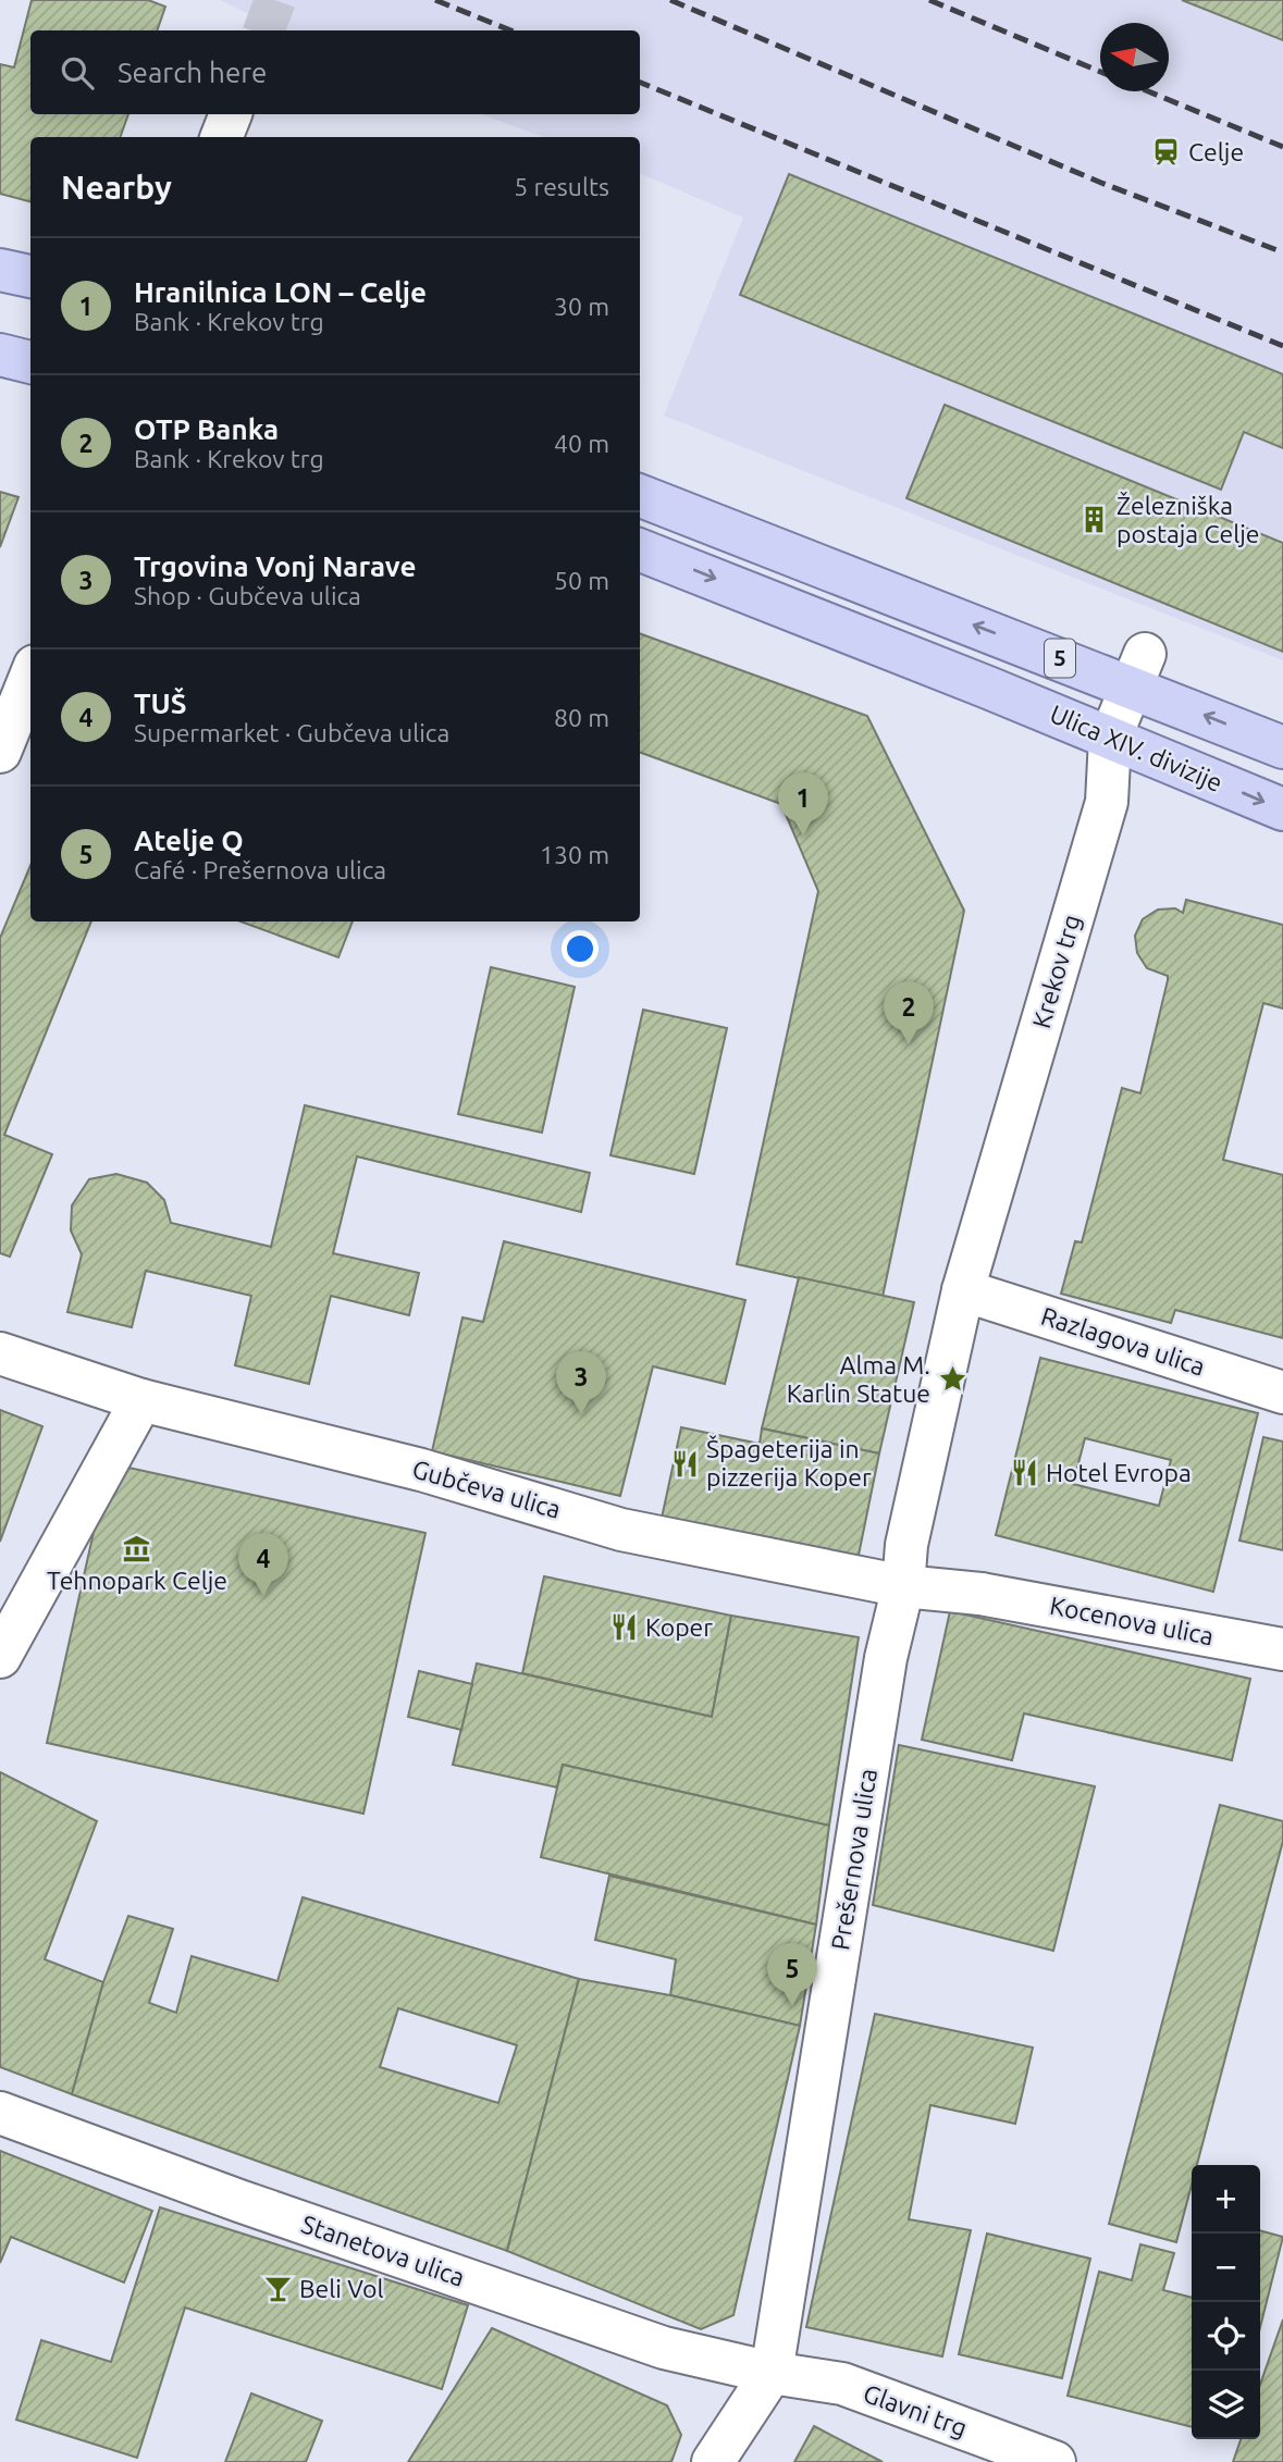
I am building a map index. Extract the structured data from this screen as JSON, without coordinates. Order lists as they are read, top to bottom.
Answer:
{
  "streets": {
    "main road": ["5", "Ulica XIV. divizije"],
    "street": [
      "Krekov trg",
      "Razlagova ulica",
      "Gubčeva ulica",
      "Kocenova ulica",
      "Prešernova ulica",
      "Stanetova ulica",
      "Glavni trg"
    ]
  },
  "crossings": [
    ["5", "Krekov trg"],
    ["Ulica XIV. divizije", "Krekov trg"],
    ["Krekov trg", "Razlagova ulica"],
    ["Krekov trg", "Prešernova ulica"],
    ["Razlagova ulica", "Prešernova ulica"],
    ["Gubčeva ulica", "Kocenova ulica"],
    ["Gubčeva ulica", "Prešernova ulica"],
    ["Prešernova ulica", "Stanetova ulica"],
    ["Prešernova ulica", "Glavni trg"],
    ["Stanetova ulica", "Glavni trg"]
  ],
  "places": {
    "station": ["Celje"],
    "building": ["Železniška postaja Celje"],
    "place": ["Alma M. Karlin Statue"],
    "restaurant": ["Špageterija in pizzerija Koper", "Hotel Evropa", "Koper"],
    "museum": ["Tehnopark Celje"],
    "bar": ["Beli Vol"]
  },
  "north": "left",
  "page": {
    "search": "Search here",
    "heading": ["Nearby", "5 results"],
    "list": [
      {
        "mark": "1",
        "name": "Hranilnica LON – Celje",
        "note": "Bank · Krekov trg",
        "value": "30 m"
      },
      {
        "mark": "2",
        "name": "OTP Banka",
        "note": "Bank · Krekov trg",
        "value": "40 m"
      },
      {
        "mark": "3",
        "name": "Trgovina Vonj Narave",
        "note": "Shop · Gubčeva ulica",
        "value": "50 m"
      },
      {
        "mark": "4",
        "name": "TUŠ",
        "note": "Supermarket · Gubčeva ulica",
        "value": "80 m"
      },
      {
        "mark": "5",
        "name": "Atelje Q",
        "note": "Café · Prešernova ulica",
        "value": "130 m"
      }
    ],
    "pins": [
      "1",
      "2",
      "3",
      "4",
      "5"
    ],
    "map_buttons": ["+", "−"]
  }
}
